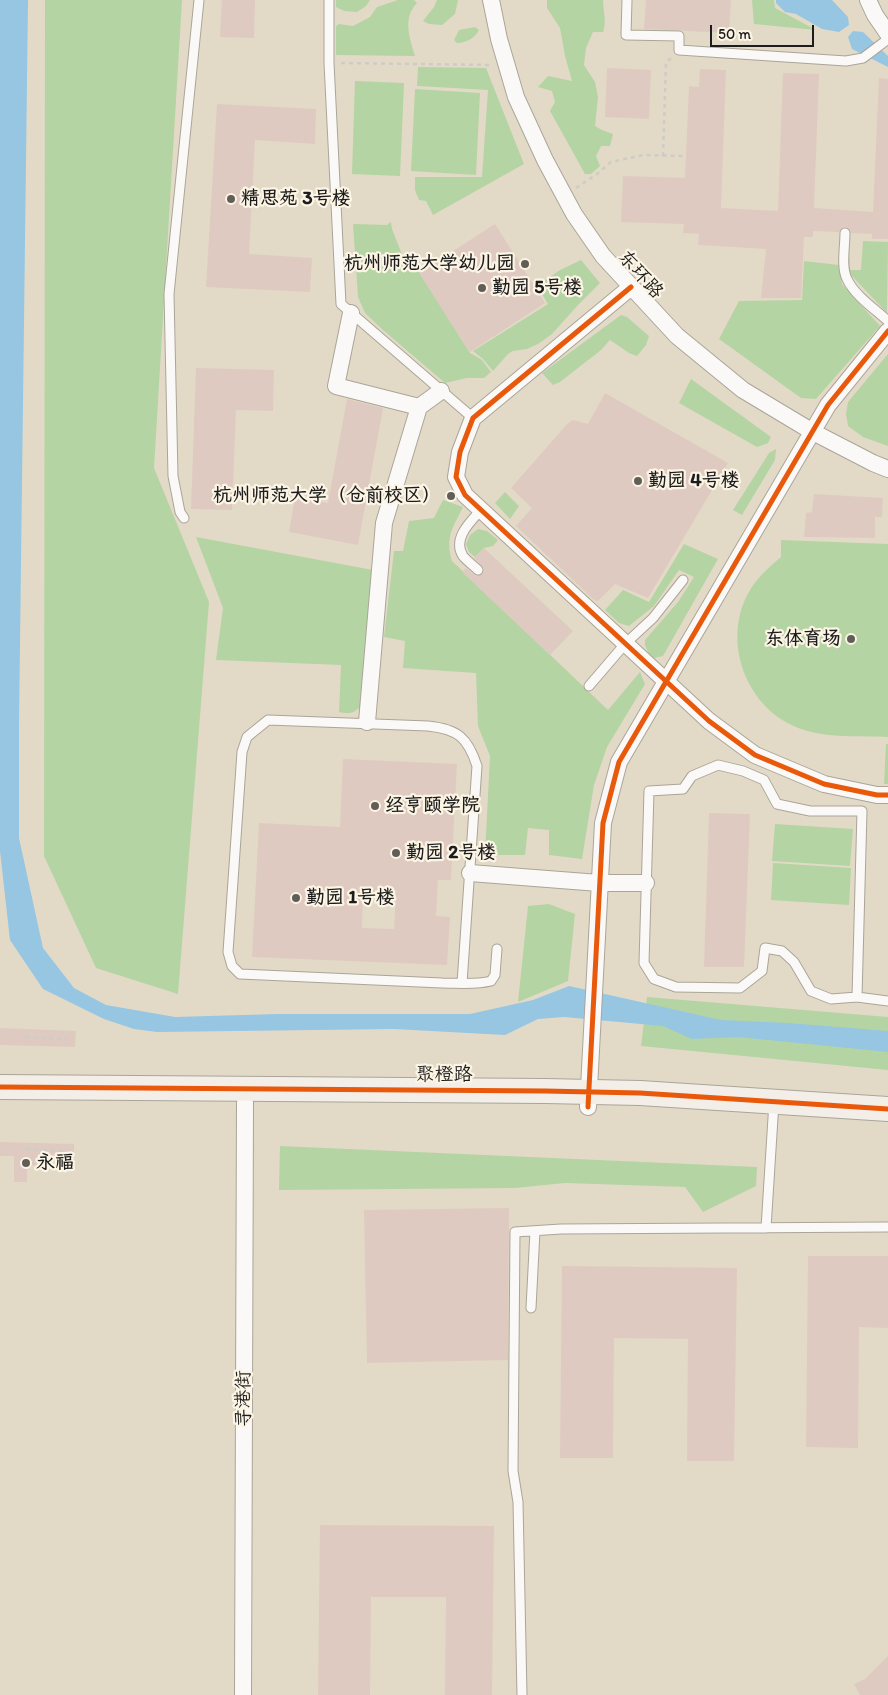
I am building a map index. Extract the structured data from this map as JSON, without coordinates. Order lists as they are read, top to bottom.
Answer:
{
  "streets": {
    "street": ["东环路", "聚橙路", "寻港街"]
  },
  "crossings": [
    ["聚橙路", "寻港街"]
  ],
  "places": [
    "精思苑 3号楼",
    "杭州师范大学幼儿园",
    "勤园 5号楼",
    "勤园 4号楼",
    "杭州师范大学（仓前校区）",
    "东体育场",
    "经亨颐学院",
    "勤园 2号楼",
    "勤园 1号楼",
    "永福"
  ],
  "scale_bar": "50 m"
}
